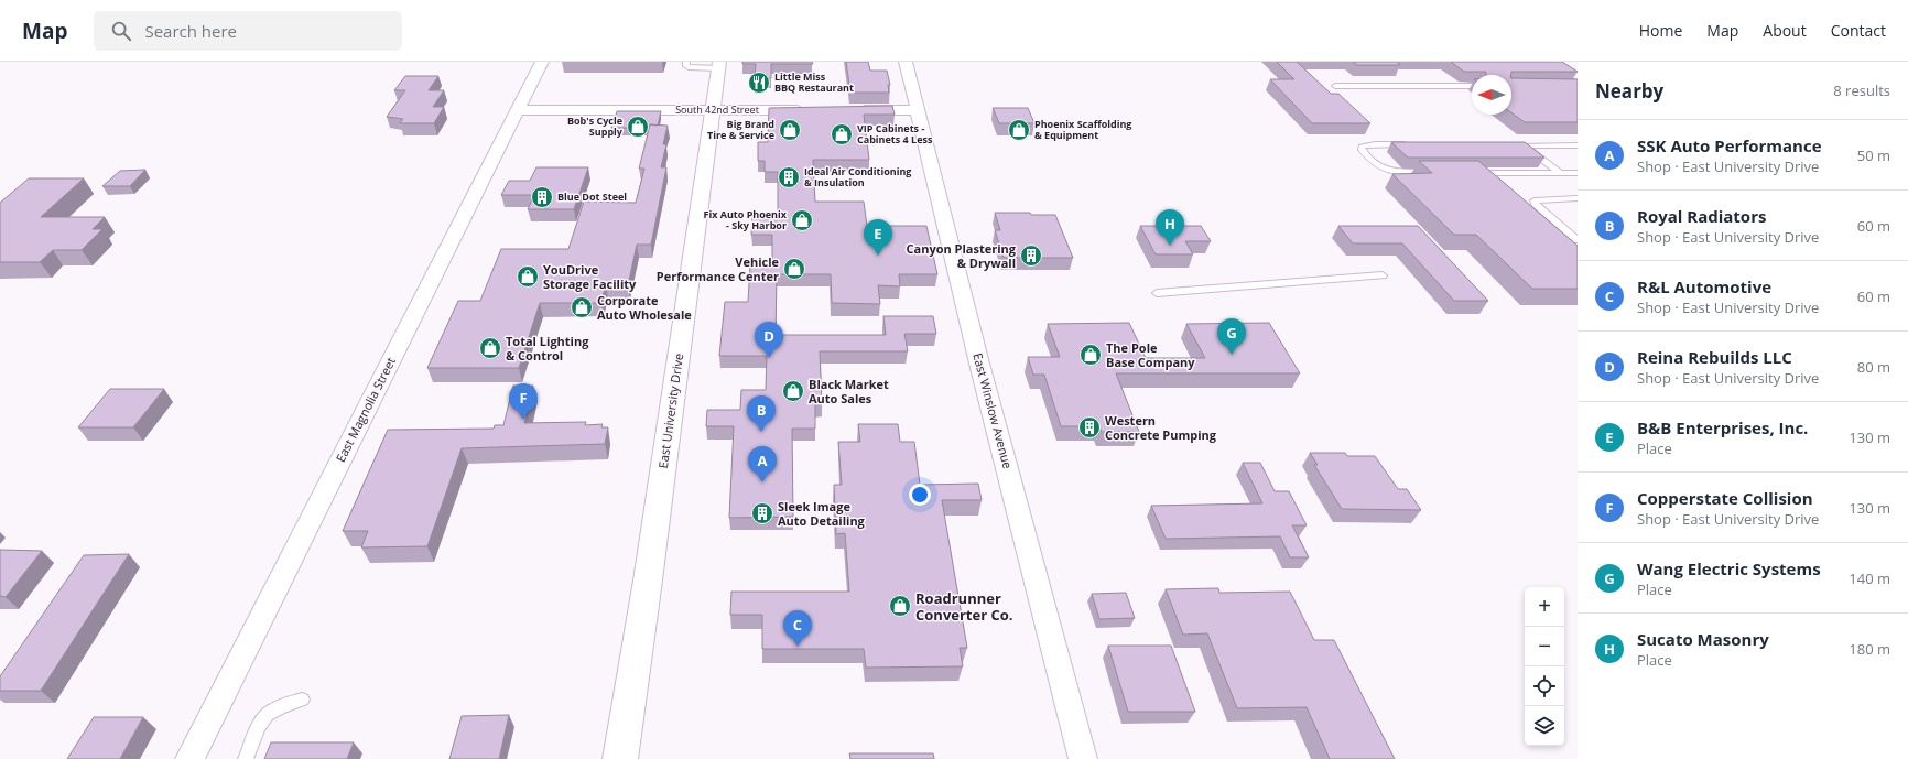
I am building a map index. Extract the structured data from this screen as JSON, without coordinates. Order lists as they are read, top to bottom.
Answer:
{
  "streets": {
    "main road": ["East University Drive"],
    "street": ["South 42nd Street", "East Magnolia Street", "East Winslow Avenue"]
  },
  "crossings": [
    ["South 42nd Street", "East Magnolia Street"],
    ["South 42nd Street", "East University Drive"]
  ],
  "places": {
    "restaurant": ["Little Miss BBQ Restaurant"],
    "shop": [
      "Bob's Cycle Supply",
      "Big Brand Tire & Service",
      "Phoenix Scaffolding & Equipment",
      "VIP Cabinets - Cabinets 4 Less",
      "Fix Auto Phoenix - Sky Harbor",
      "Vehicle Performance Center",
      "YouDrive Storage Facility",
      "Corporate Auto Wholesale",
      "Total Lighting & Control",
      "The Pole Base Company",
      "Black Market Auto Sales",
      "Roadrunner Converter Co."
    ],
    "building": [
      "Ideal Air Conditioning & Insulation",
      "Blue Dot Steel",
      "Canyon Plastering & Drywall",
      "Western Concrete Pumping",
      "Sleek Image Auto Detailing"
    ]
  },
  "north": "left",
  "page": {
    "header": "Map",
    "search": "Search here",
    "nav": [
      "Home",
      "Map",
      "About",
      "Contact"
    ],
    "heading": ["Nearby", "8 results"],
    "list": [
      {
        "mark": "A",
        "name": "SSK Auto Performance",
        "note": "Shop · East University Drive",
        "value": "50 m"
      },
      {
        "mark": "B",
        "name": "Royal Radiators",
        "note": "Shop · East University Drive",
        "value": "60 m"
      },
      {
        "mark": "C",
        "name": "R&L Automotive",
        "note": "Shop · East University Drive",
        "value": "60 m"
      },
      {
        "mark": "D",
        "name": "Reina Rebuilds LLC",
        "note": "Shop · East University Drive",
        "value": "80 m"
      },
      {
        "mark": "E",
        "name": "B&B Enterprises, Inc.",
        "note": "Place",
        "value": "130 m"
      },
      {
        "mark": "F",
        "name": "Copperstate Collision",
        "note": "Shop · East University Drive",
        "value": "130 m"
      },
      {
        "mark": "G",
        "name": "Wang Electric Systems",
        "note": "Place",
        "value": "140 m"
      },
      {
        "mark": "H",
        "name": "Sucato Masonry",
        "note": "Place",
        "value": "180 m"
      }
    ],
    "pins": [
      "H",
      "E",
      "G",
      "D",
      "F",
      "B",
      "A",
      "C"
    ],
    "map_buttons": ["+", "−"]
  }
}
